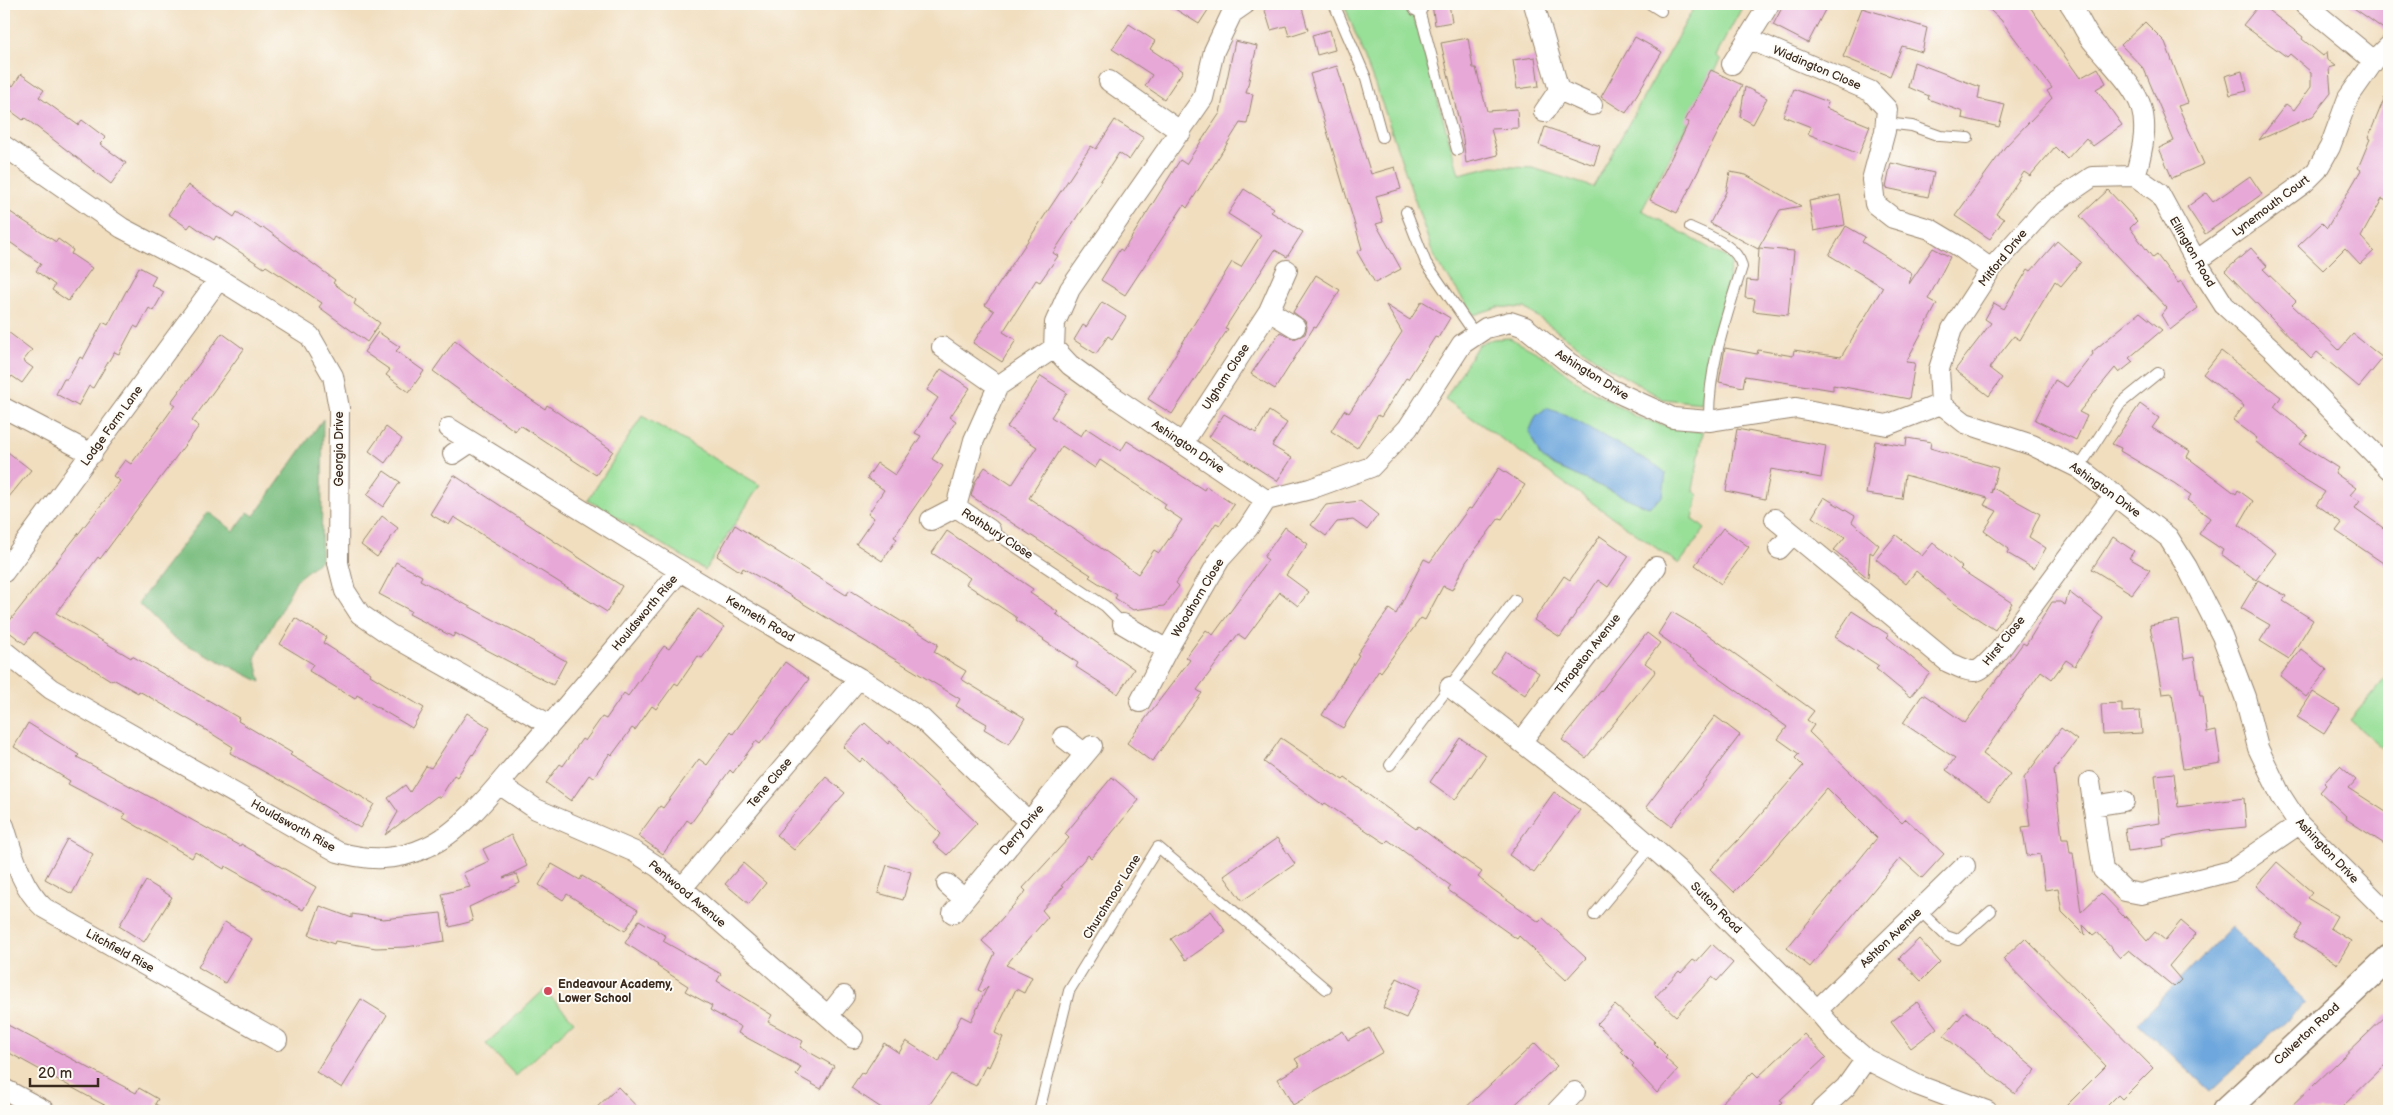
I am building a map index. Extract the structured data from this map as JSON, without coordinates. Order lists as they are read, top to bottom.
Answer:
{
  "streets": {
    "street": [
      "Widdington Close",
      "Lynemouth Court",
      "Ellington Road",
      "Mitford Drive",
      "Ashington Drive",
      "Ulgham Close",
      "Lodge Farm Lane",
      "Georgia Drive",
      "Rothbury Close",
      "Woodhorn Close",
      "Houldsworth Rise",
      "Kenneth Road",
      "Hirst Close",
      "Thrapston Avenue",
      "Tene Close",
      "Derry Drive",
      "Pentwood Avenue",
      "Sutton Road",
      "Ashton Avenue",
      "Litchfield Rise",
      "Calverton Road"
    ],
    "lane": ["Churchmoor Lane"]
  },
  "crossings": [
    ["Lynemouth Court", "Ellington Road"],
    ["Ellington Road", "Mitford Drive"],
    ["Mitford Drive", "Ashington Drive"],
    ["Ashington Drive", "Ulgham Close"],
    ["Ashington Drive", "Woodhorn Close"],
    ["Ashington Drive", "Hirst Close"],
    ["Lodge Farm Lane", "Georgia Drive"],
    ["Georgia Drive", "Houldsworth Rise"],
    ["Rothbury Close", "Woodhorn Close"],
    ["Houldsworth Rise", "Kenneth Road"],
    ["Houldsworth Rise", "Pentwood Avenue"],
    ["Kenneth Road", "Tene Close"],
    ["Kenneth Road", "Derry Drive"],
    ["Thrapston Avenue", "Sutton Road"],
    ["Tene Close", "Pentwood Avenue"],
    ["Sutton Road", "Ashton Avenue"]
  ],
  "places": ["Endeavour Academy, Lower School"],
  "scale_bar": "20 m"
}
